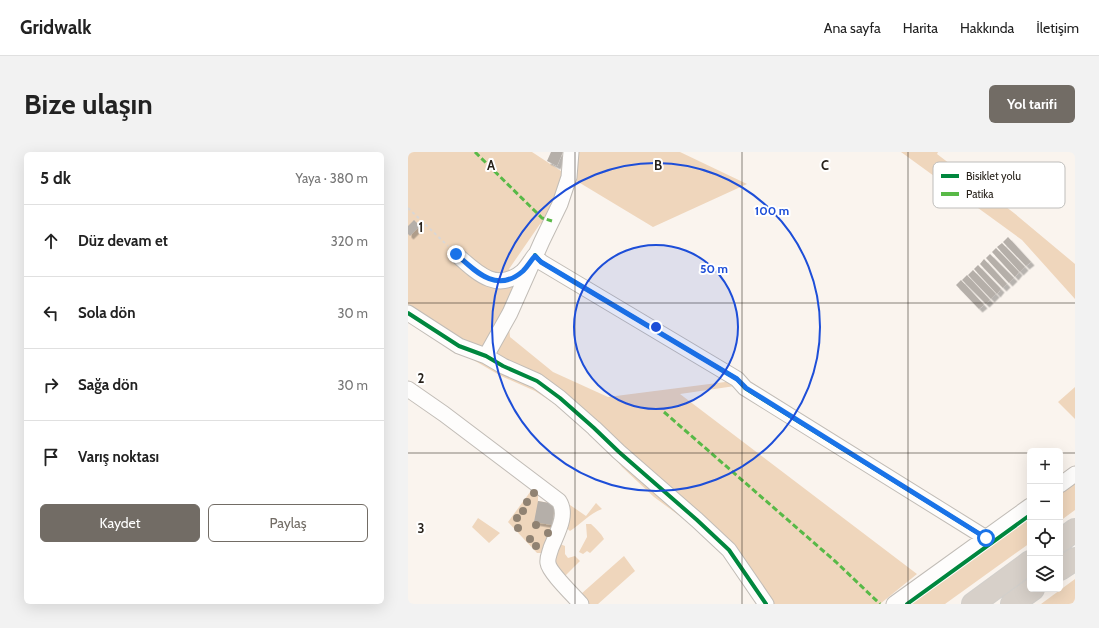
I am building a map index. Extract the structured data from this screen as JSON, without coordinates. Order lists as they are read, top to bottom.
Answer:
{
  "legend": ["Bisiklet yolu", "Patika"],
  "page": {
    "header": "Gridwalk",
    "nav": [
      "Ana sayfa",
      "Harita",
      "Hakkında",
      "İletişim"
    ],
    "buttons": [
      "Yol tarifi",
      ["Kaydet", "Paylaş"]
    ],
    "title": "Bize ulaşın",
    "heading": ["5 dk", "Yaya · 380 m"],
    "list": [
      ["Düz devam et", "320 m"],
      ["Sola dön", "30 m"],
      ["Sağa dön", "30 m"],
      "Varış noktası"
    ],
    "map_buttons": ["+", "−"]
  },
  "grid": {
    "columns": ["A", "B", "C"],
    "rows": ["1", "2", "3"]
  },
  "rings": ["100 m", "50 m"]
}
